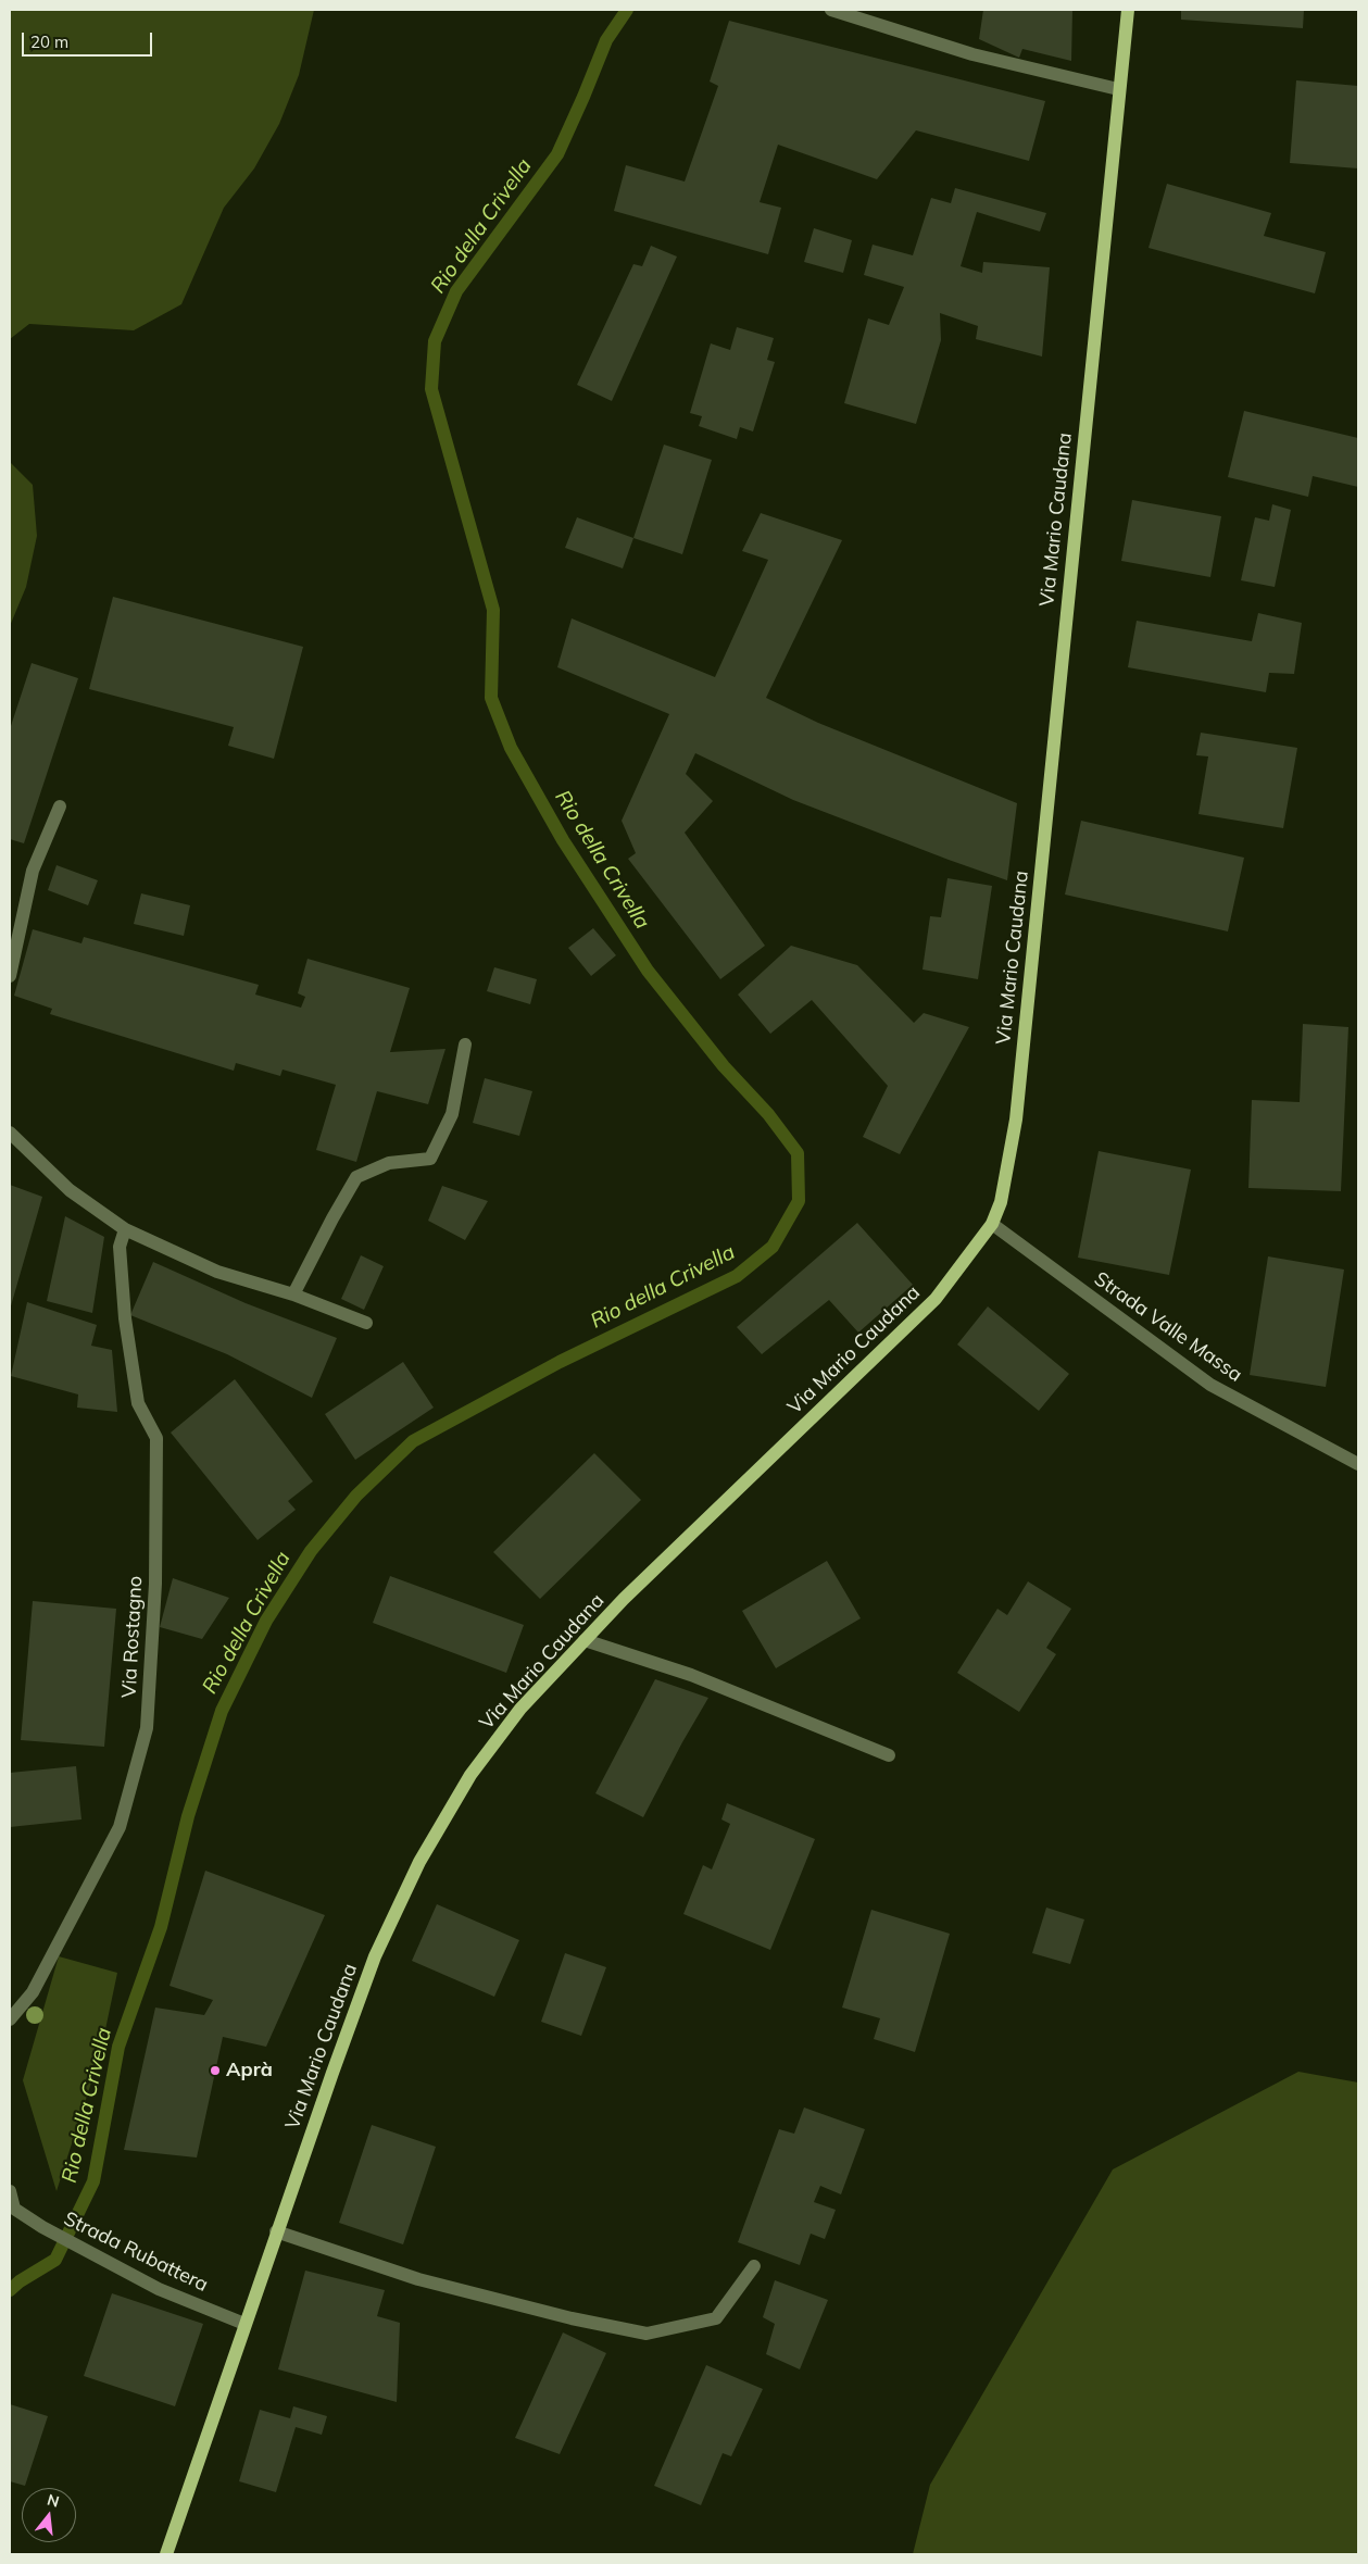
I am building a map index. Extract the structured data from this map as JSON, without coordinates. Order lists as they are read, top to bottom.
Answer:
{
  "streets": {
    "main road": ["Via Mario Caudana"],
    "street": ["Strada Valle Massa", "Via Rostagno", "Strada Rubattera"]
  },
  "crossings": [
    ["Via Mario Caudana", "Strada Valle Massa"],
    ["Via Mario Caudana", "Strada Rubattera"]
  ],
  "water": ["Rio della Crivella"],
  "places": ["Aprà"],
  "scale_bar": "20 m",
  "north": "top"
}
